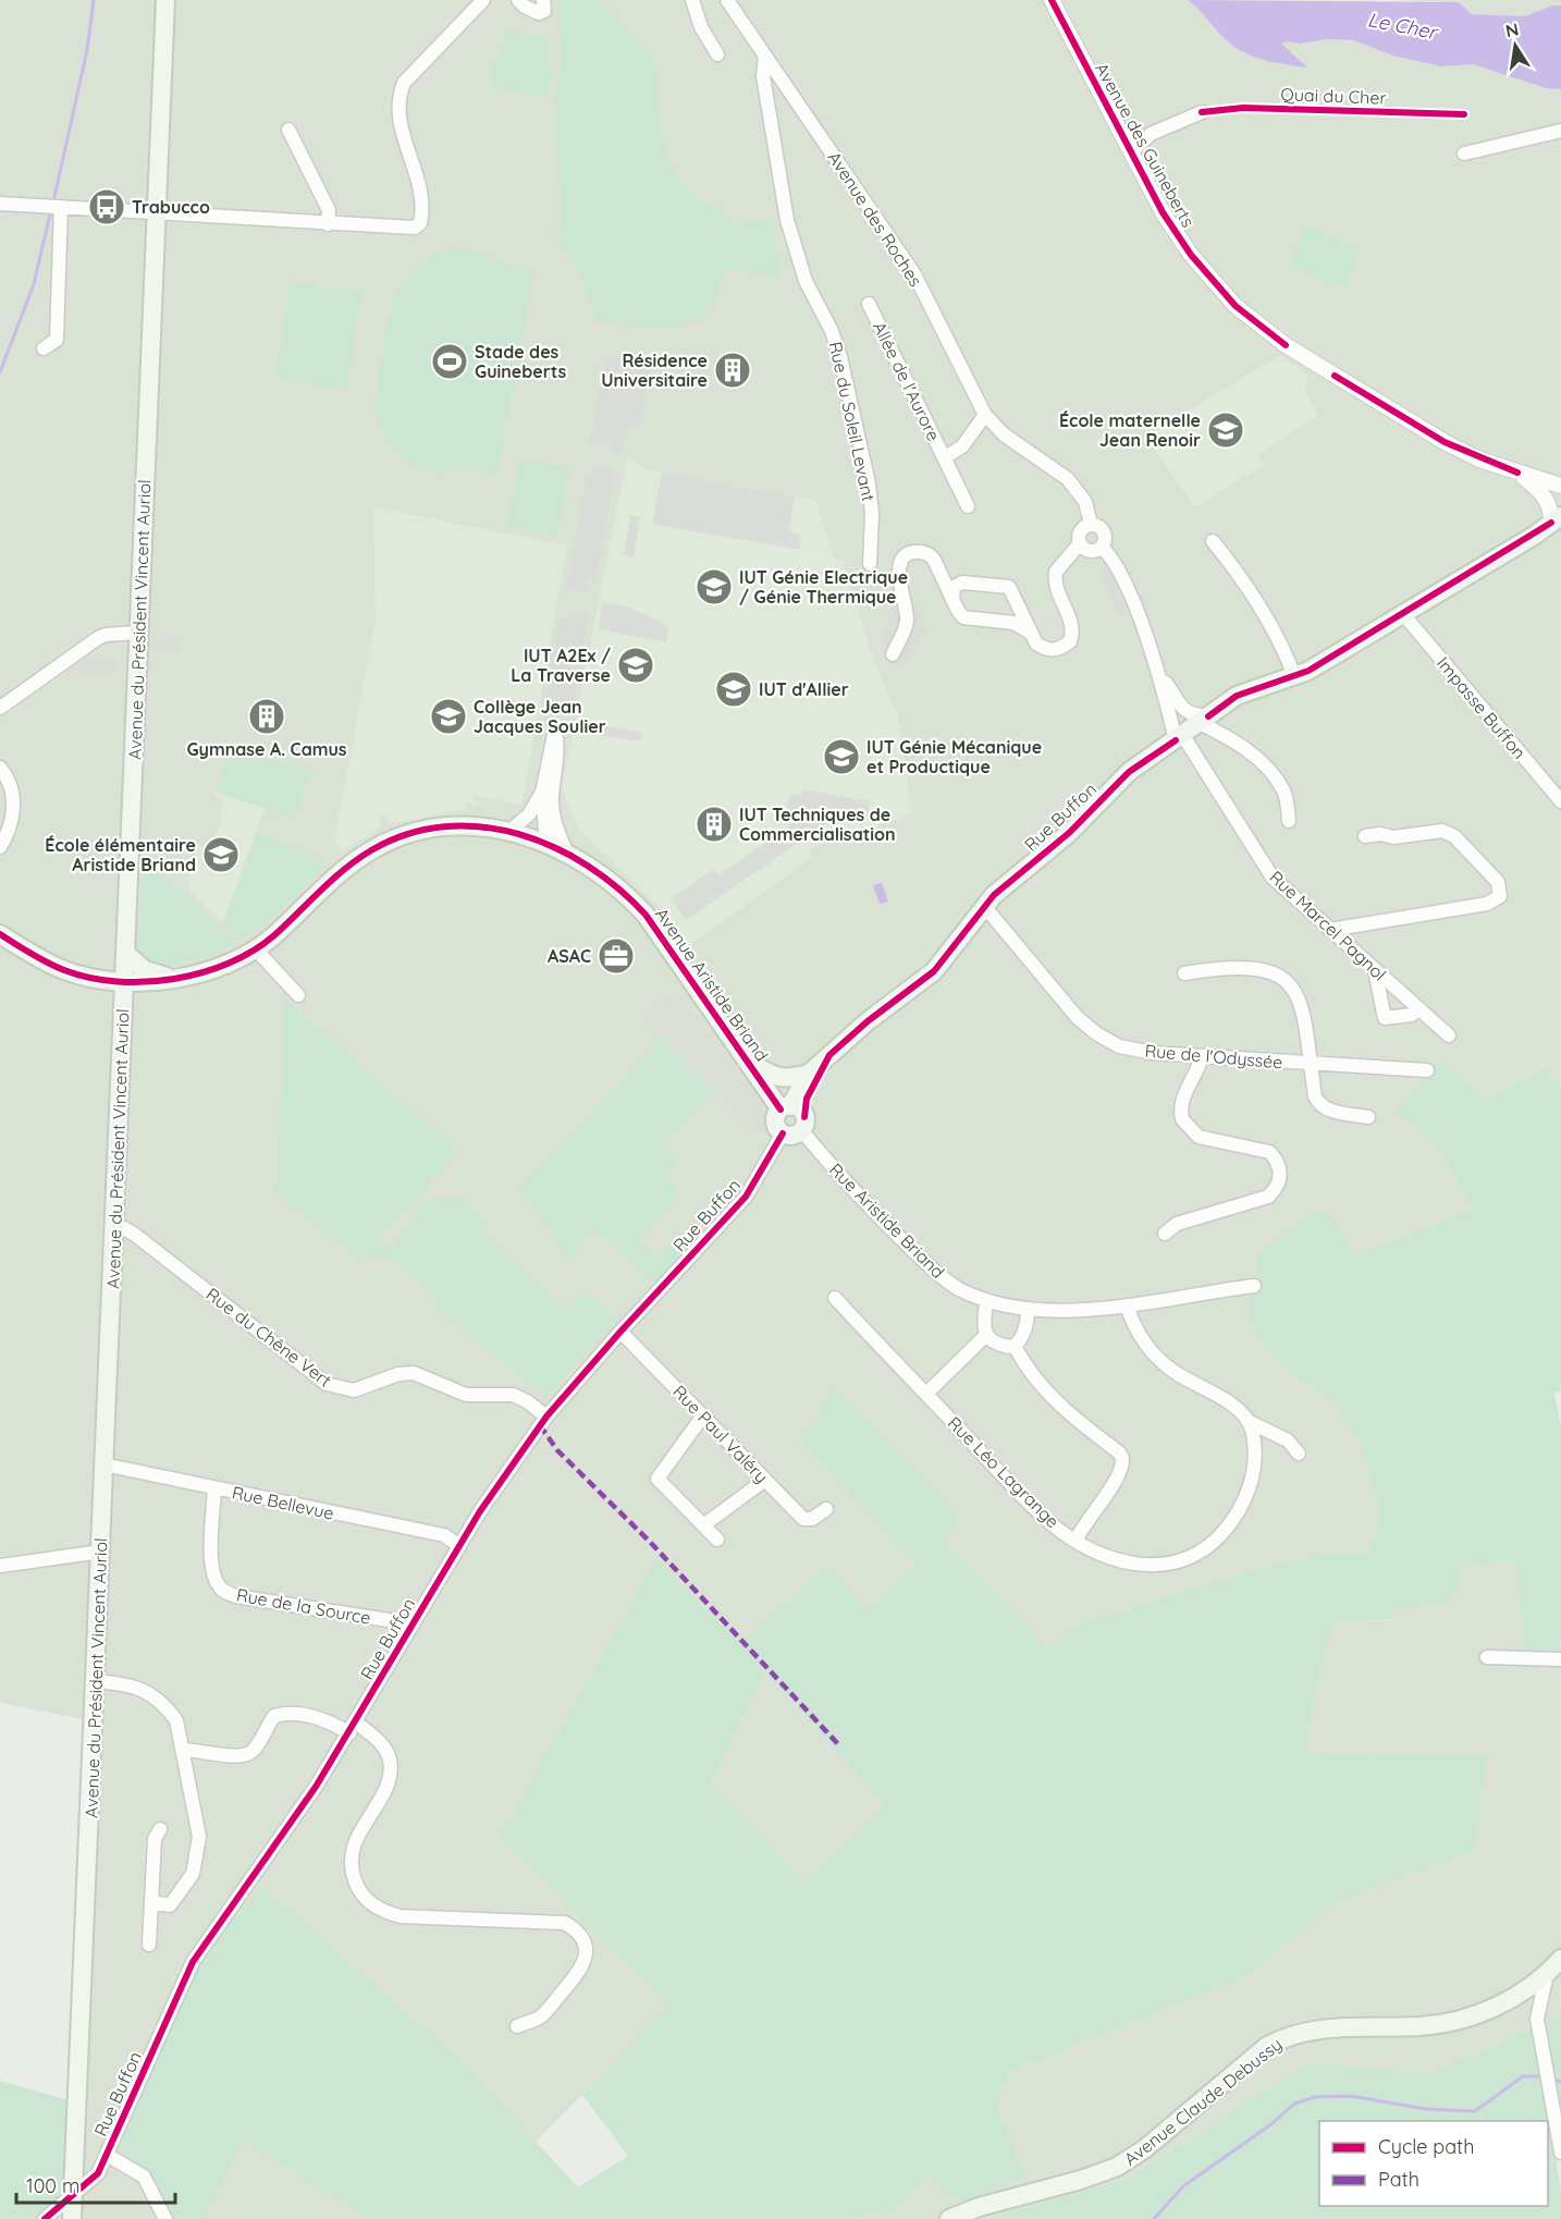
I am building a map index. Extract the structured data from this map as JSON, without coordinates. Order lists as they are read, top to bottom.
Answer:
{
  "streets": {
    "main road": [
      "Avenue du Président Vincent Auriol",
      "Rue Buffon",
      "Avenue Aristide Briand",
      "Avenue Claude Debussy"
    ],
    "street": [
      "Avenue des Guineberts",
      "Avenue des Roches",
      "Allée de l'Aurore",
      "Rue du Soleil Levant",
      "Impasse Buffon",
      "Rue Marcel Pagnol",
      "Rue de l'Odyssée",
      "Rue Aristide Briand",
      "Rue du Chêne Vert",
      "Rue Paul Valéry",
      "Rue Léo Lagrange",
      "Rue Bellevue",
      "Rue de la Source"
    ],
    "cycle path": ["Quai du Cher"]
  },
  "crossings": [
    ["Avenue des Roches", "Allée de l'Aurore"],
    ["Avenue des Roches", "Rue du Soleil Levant"],
    ["Avenue du Président Vincent Auriol", "Rue Buffon"],
    ["Avenue du Président Vincent Auriol", "Avenue Aristide Briand"],
    ["Avenue du Président Vincent Auriol", "Rue du Chêne Vert"],
    ["Avenue du Président Vincent Auriol", "Rue Bellevue"],
    ["Impasse Buffon", "Rue Buffon"],
    ["Rue Buffon", "Rue Marcel Pagnol"],
    ["Rue Buffon", "Avenue Aristide Briand"],
    ["Rue Buffon", "Rue de l'Odyssée"],
    ["Rue Buffon", "Rue Aristide Briand"],
    ["Rue Buffon", "Rue du Chêne Vert"],
    ["Rue Buffon", "Rue Paul Valéry"],
    ["Rue Buffon", "Rue Bellevue"],
    ["Rue Buffon", "Rue de la Source"],
    ["Avenue Aristide Briand", "Rue Aristide Briand"],
    ["Rue Bellevue", "Rue de la Source"]
  ],
  "water": ["Le Cher"],
  "places": {
    "bus stop": ["Trabucco"],
    "sports": ["Stade des Guineberts"],
    "building": ["Résidence Universitaire", "Gymnase A. Camus", "IUT Techniques de Commercialisation"],
    "school or university": [
      "École maternelle Jean Renoir",
      "IUT Génie Electrique / Génie Thermique",
      "IUT A2Ex / La Traverse",
      "IUT d'Allier",
      "Collège Jean Jacques Soulier",
      "IUT Génie Mécanique et Productique",
      "École élémentaire Aristide Briand"
    ],
    "office": ["ASAC"]
  },
  "legend": ["Cycle path", "Path"],
  "scale_bar": "100 m",
  "north": "top"
}
